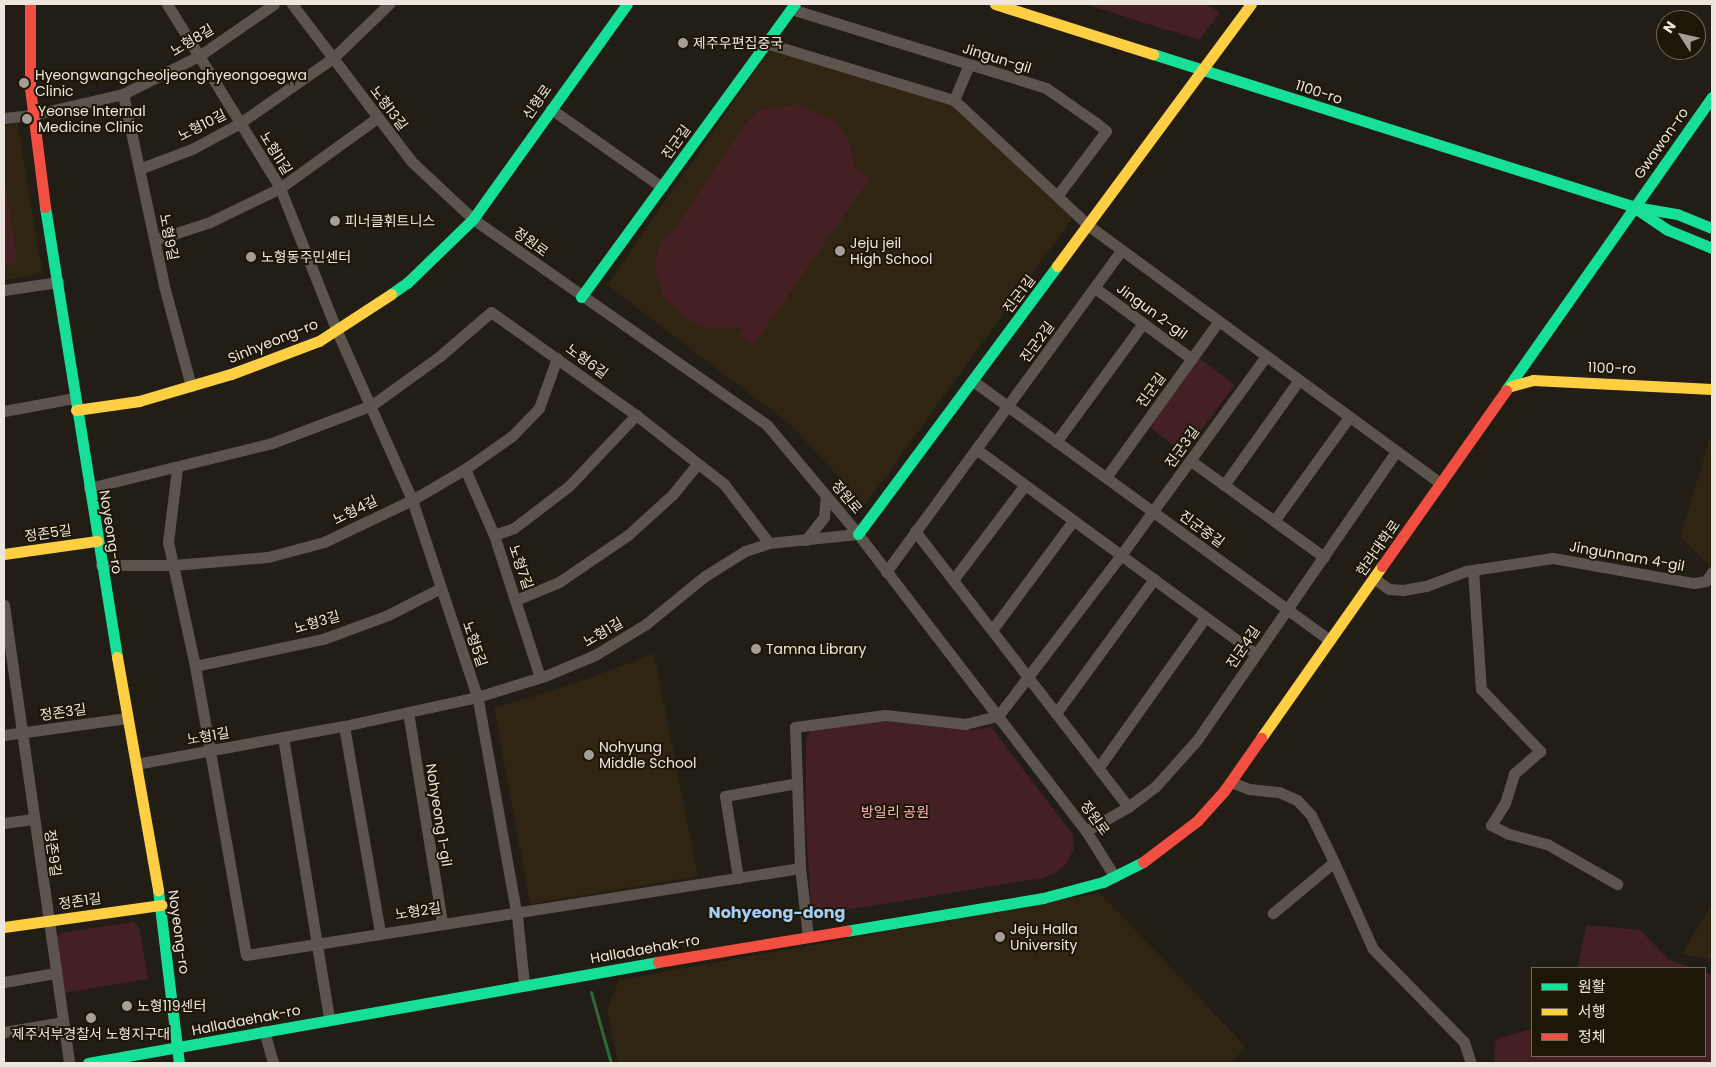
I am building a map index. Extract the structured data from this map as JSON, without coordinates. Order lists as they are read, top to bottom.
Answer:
{
  "streets": {
    "main road": [
      "1100-ro",
      "신형로",
      "진군길",
      "Gwawon-ro",
      "진군1길",
      "Sinhyeong-ro",
      "Noyeong-ro",
      "정존5길",
      "한라대학로",
      "정존1길",
      "Halladaehak-ro"
    ],
    "street": [
      "노형8길",
      "Jingun-gil",
      "노형13길",
      "노형10길",
      "노형11길",
      "노형9길",
      "정원로",
      "Jingun 2-gil",
      "진군2길",
      "노형6길",
      "진군3길",
      "노형4길",
      "진군중길",
      "Jingunnam 4-gil",
      "노형7길",
      "노형3길",
      "노형1길",
      "노형5길",
      "진군4길",
      "정존3길",
      "Nohyeong 1-gil",
      "정존9길",
      "노형2길"
    ]
  },
  "crossings": [
    ["노형8길", "노형11길"],
    ["노형8길", "노형9길"],
    ["노형8길", "Noyeong-ro"],
    ["Jingun-gil", "진군길"],
    ["1100-ro", "Gwawon-ro"],
    ["1100-ro", "진군1길"],
    ["1100-ro", "한라대학로"],
    ["신형로", "노형13길"],
    ["신형로", "정원로"],
    ["신형로", "Sinhyeong-ro"],
    ["노형13길", "노형10길"],
    ["노형13길", "정원로"],
    ["노형13길", "Sinhyeong-ro"],
    ["노형10길", "노형11길"],
    ["노형10길", "노형9길"],
    ["진군길", "정원로"],
    ["진군길", "Jingun 2-gil"],
    ["진군길", "진군중길"],
    ["Gwawon-ro", "한라대학로"],
    ["노형11길", "Sinhyeong-ro"],
    ["노형11길", "노형5길"],
    ["노형9길", "Sinhyeong-ro"],
    ["정원로", "진군1길"],
    ["정원로", "Sinhyeong-ro"],
    ["정원로", "진군2길"],
    ["정원로", "진군3길"],
    ["정원로", "한라대학로"],
    ["정원로", "노형1길"],
    ["정원로", "진군4길"],
    ["정원로", "Halladaehak-ro"],
    ["진군1길", "진군중길"],
    ["진군1길", "노형1길"],
    ["Jingun 2-gil", "진군2길"],
    ["Sinhyeong-ro", "Noyeong-ro"],
    ["Sinhyeong-ro", "노형5길"],
    ["진군2길", "진군중길"],
    ["노형6길", "노형4길"],
    ["노형6길", "노형1길"],
    ["노형6길", "노형5길"],
    ["진군3길", "진군중길"],
    ["노형4길", "Noyeong-ro"],
    ["노형4길", "노형7길"],
    ["노형4길", "노형5길"],
    ["진군중길", "한라대학로"],
    ["진군중길", "진군4길"],
    ["Noyeong-ro", "정존5길"],
    ["Noyeong-ro", "노형1길"],
    ["Noyeong-ro", "정존3길"],
    ["Noyeong-ro", "정존1길"],
    ["Noyeong-ro", "Halladaehak-ro"],
    ["한라대학로", "Jingunnam 4-gil"],
    ["한라대학로", "Halladaehak-ro"],
    ["노형7길", "노형1길"],
    ["노형3길", "노형5길"],
    ["노형1길", "노형5길"],
    ["노형1길", "Nohyeong 1-gil"],
    ["노형1길", "노형2길"],
    ["노형5길", "노형2길"],
    ["노형5길", "Halladaehak-ro"],
    ["정존3길", "정존9길"],
    ["Nohyeong 1-gil", "노형2길"],
    ["정존9길", "정존1길"]
  ],
  "districts": ["Nohyeong-dong"],
  "parks": ["방일리 공원"],
  "places": [
    "제주우편집중국",
    "Hyeongwangcheoljeonghyeongoegwa Clinic",
    "Yeonse Internal Medicine Clinic",
    "피너클휘트니스",
    "Jeju jeil High School",
    "노형동주민센터",
    "Tamna Library",
    "Nohyung Middle School",
    "Jeju Halla University",
    "노형119센터",
    "제주서부경찰서 노형지구대"
  ],
  "legend": ["원활", "서행", "정체"],
  "north": "top left"
}
